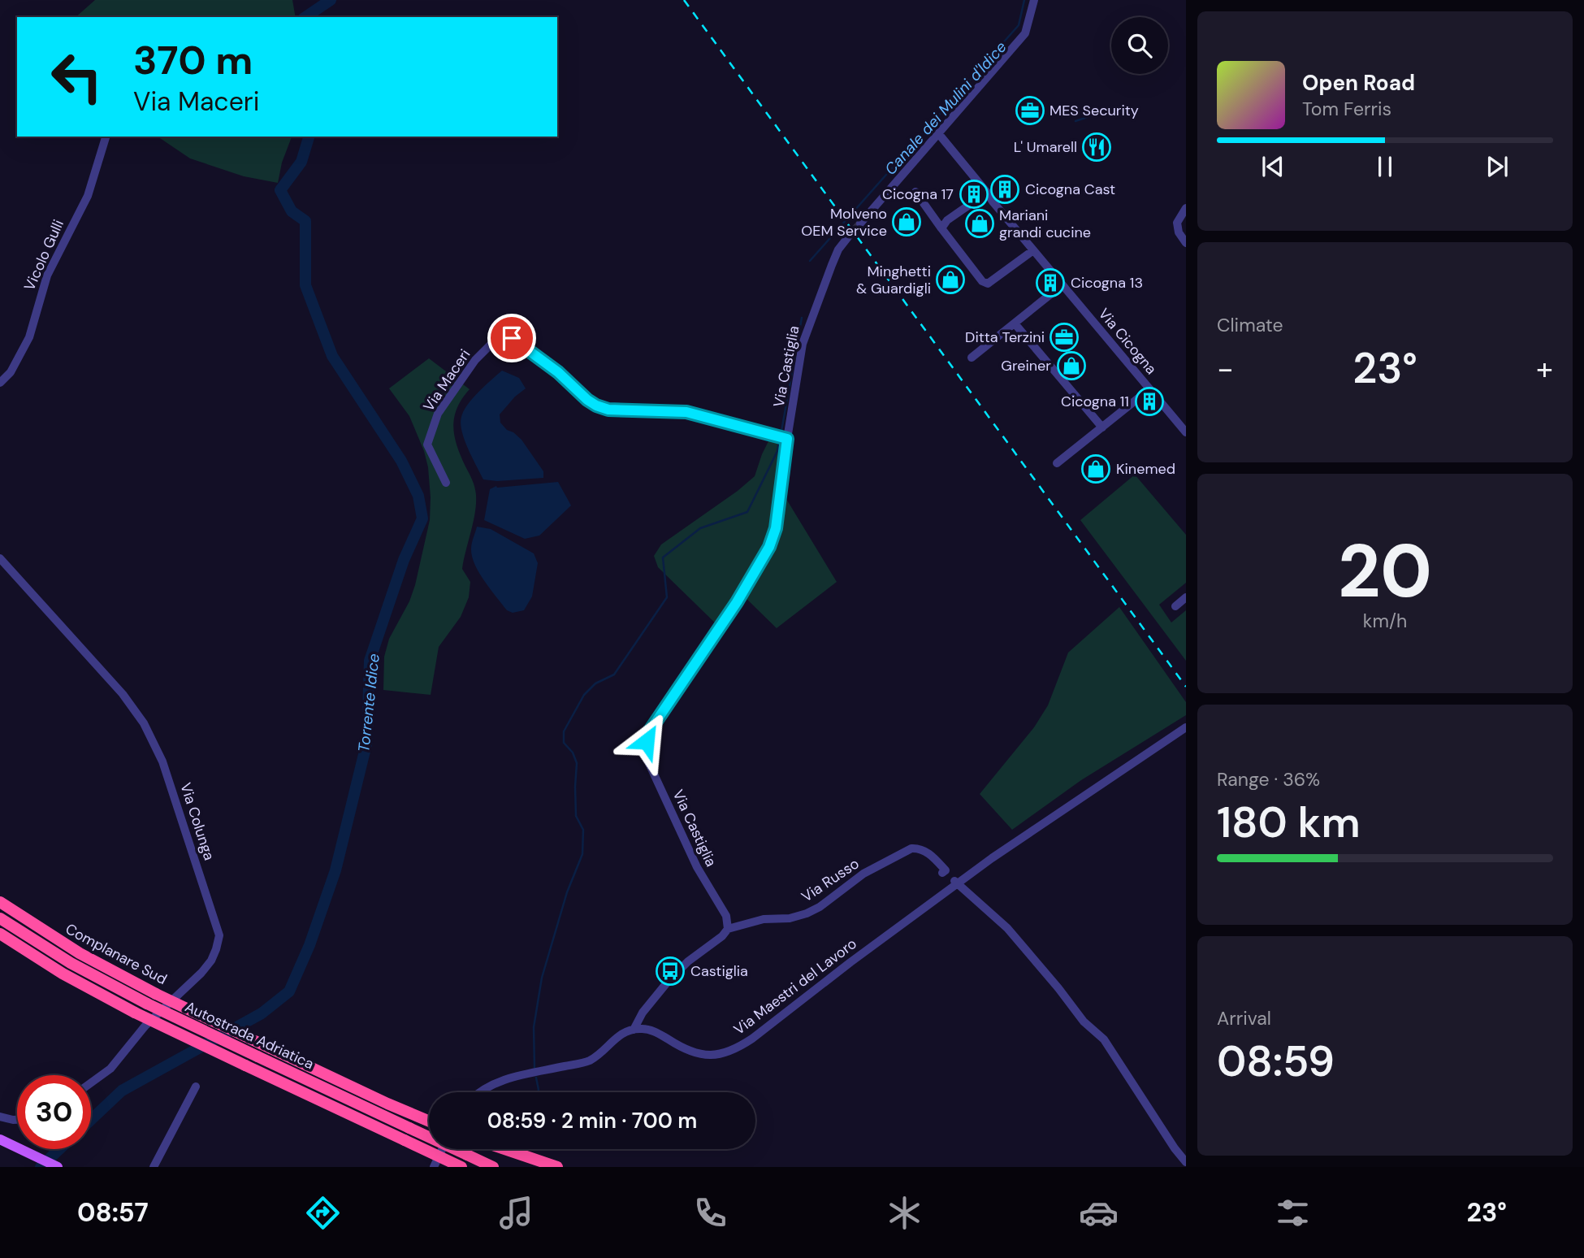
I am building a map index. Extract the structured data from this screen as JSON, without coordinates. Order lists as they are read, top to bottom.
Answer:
{
  "streets": {
    "highway": ["Complanare Sud", "Autostrada Adriatica"],
    "street": [
      "Vicolo Gulli",
      "Via Cicogna",
      "Via Castiglia",
      "Via Maceri",
      "Via Colunga",
      "Via Russo",
      "Via Maestri del Lavoro"
    ]
  },
  "crossings": [
    ["Via Castiglia", "Via Maceri"],
    ["Via Castiglia", "Via Russo"],
    ["Via Russo", "Via Maestri del Lavoro"]
  ],
  "water": ["Canale dei Mulini d'Idice", "Torrente Idice"],
  "places": {
    "office": ["MES Security", "Ditta Terzini"],
    "restaurant": ["L' Umarell"],
    "building": [
      "Cicogna Cast",
      "Cicogna 17",
      "Cicogna 13",
      "Cicogna 11"
    ],
    "shop": [
      "Molveno OEM Service",
      "Mariani grandi cucine",
      "Minghetti & Guardigli",
      "Greiner",
      "Kinemed"
    ],
    "bus stop": ["Castiglia"]
  },
  "page": {
    "turn": ["370 m", "Via Maceri"],
    "song": ["Open Road", "Tom Ferris"],
    "tile": [
      "Climate",
      ["20", "km/h"],
      ["Range · 36%", "180 km"],
      ["Arrival", "08:59"]
    ],
    "heat": ["−", "23°", "+"],
    "limit": "30",
    "trip": "08:59 · 2 min · 700 m",
    "tabs": ["08:57", "23°"]
  }
}
